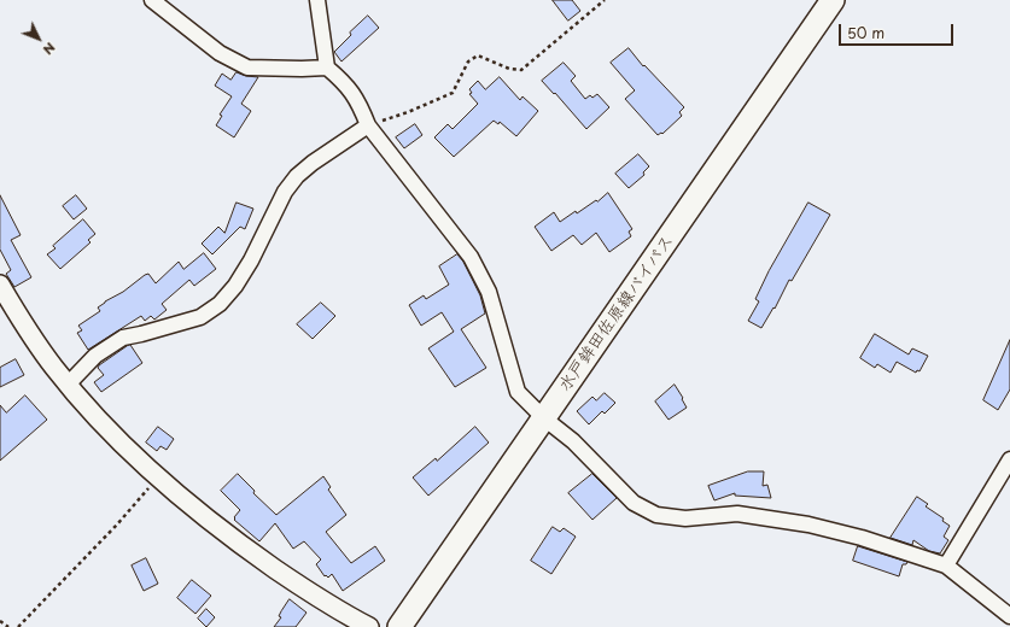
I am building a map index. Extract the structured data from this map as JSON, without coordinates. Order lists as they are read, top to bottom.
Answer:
{
  "streets": {
    "main road": ["水戸鉾田佐原線バイパス"]
  },
  "scale_bar": "50 m",
  "north": "bottom right"
}
